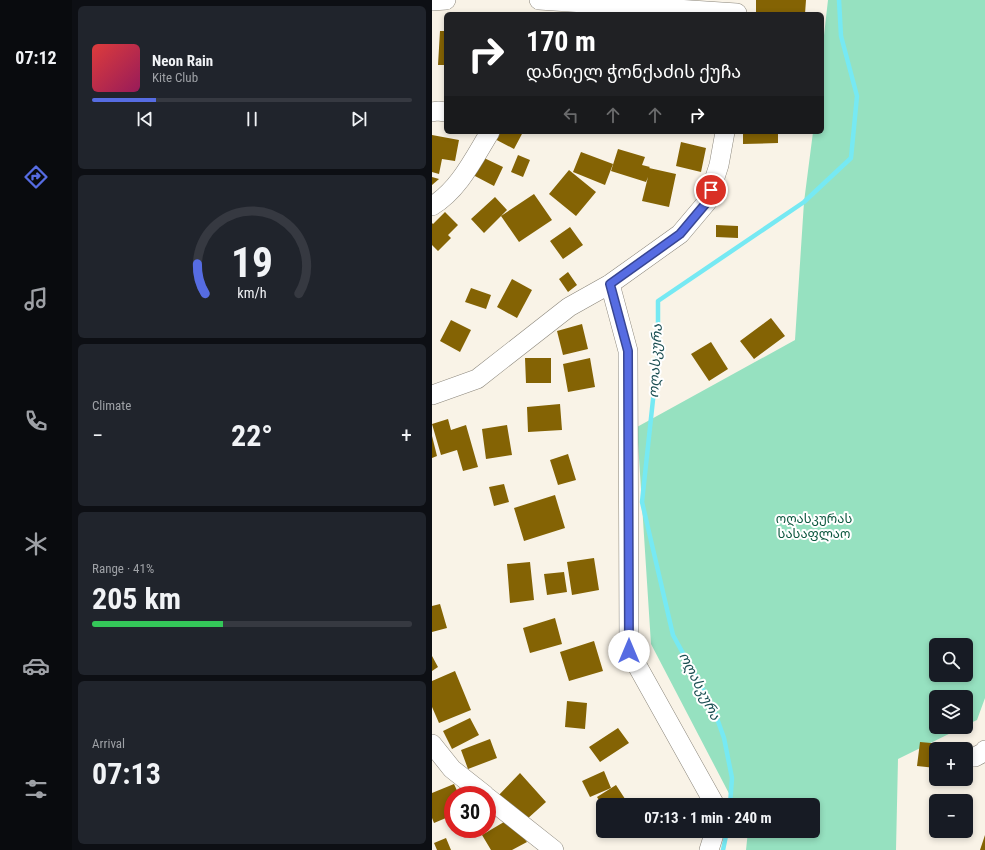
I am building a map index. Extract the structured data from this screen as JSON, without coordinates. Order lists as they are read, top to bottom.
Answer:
{
  "water": ["ოღასკურა"],
  "parks": ["ოღასკურას სასაფლაო"],
  "page": {
    "tabs": "07:12",
    "turn": ["170 m", "დანიელ ჭონქაძის ქუჩა"],
    "song": ["Neon Rain", "Kite Club"],
    "tile": [
      "Climate",
      ["Range · 41%", "205 km"],
      ["Arrival", "07:13"]
    ],
    "heat": ["−", "22°", "+"],
    "map_buttons": ["+", "−"],
    "limit": "30",
    "trip": "07:13 · 1 min · 240 m",
    "gauge": ["19", "km/h"]
  }
}
